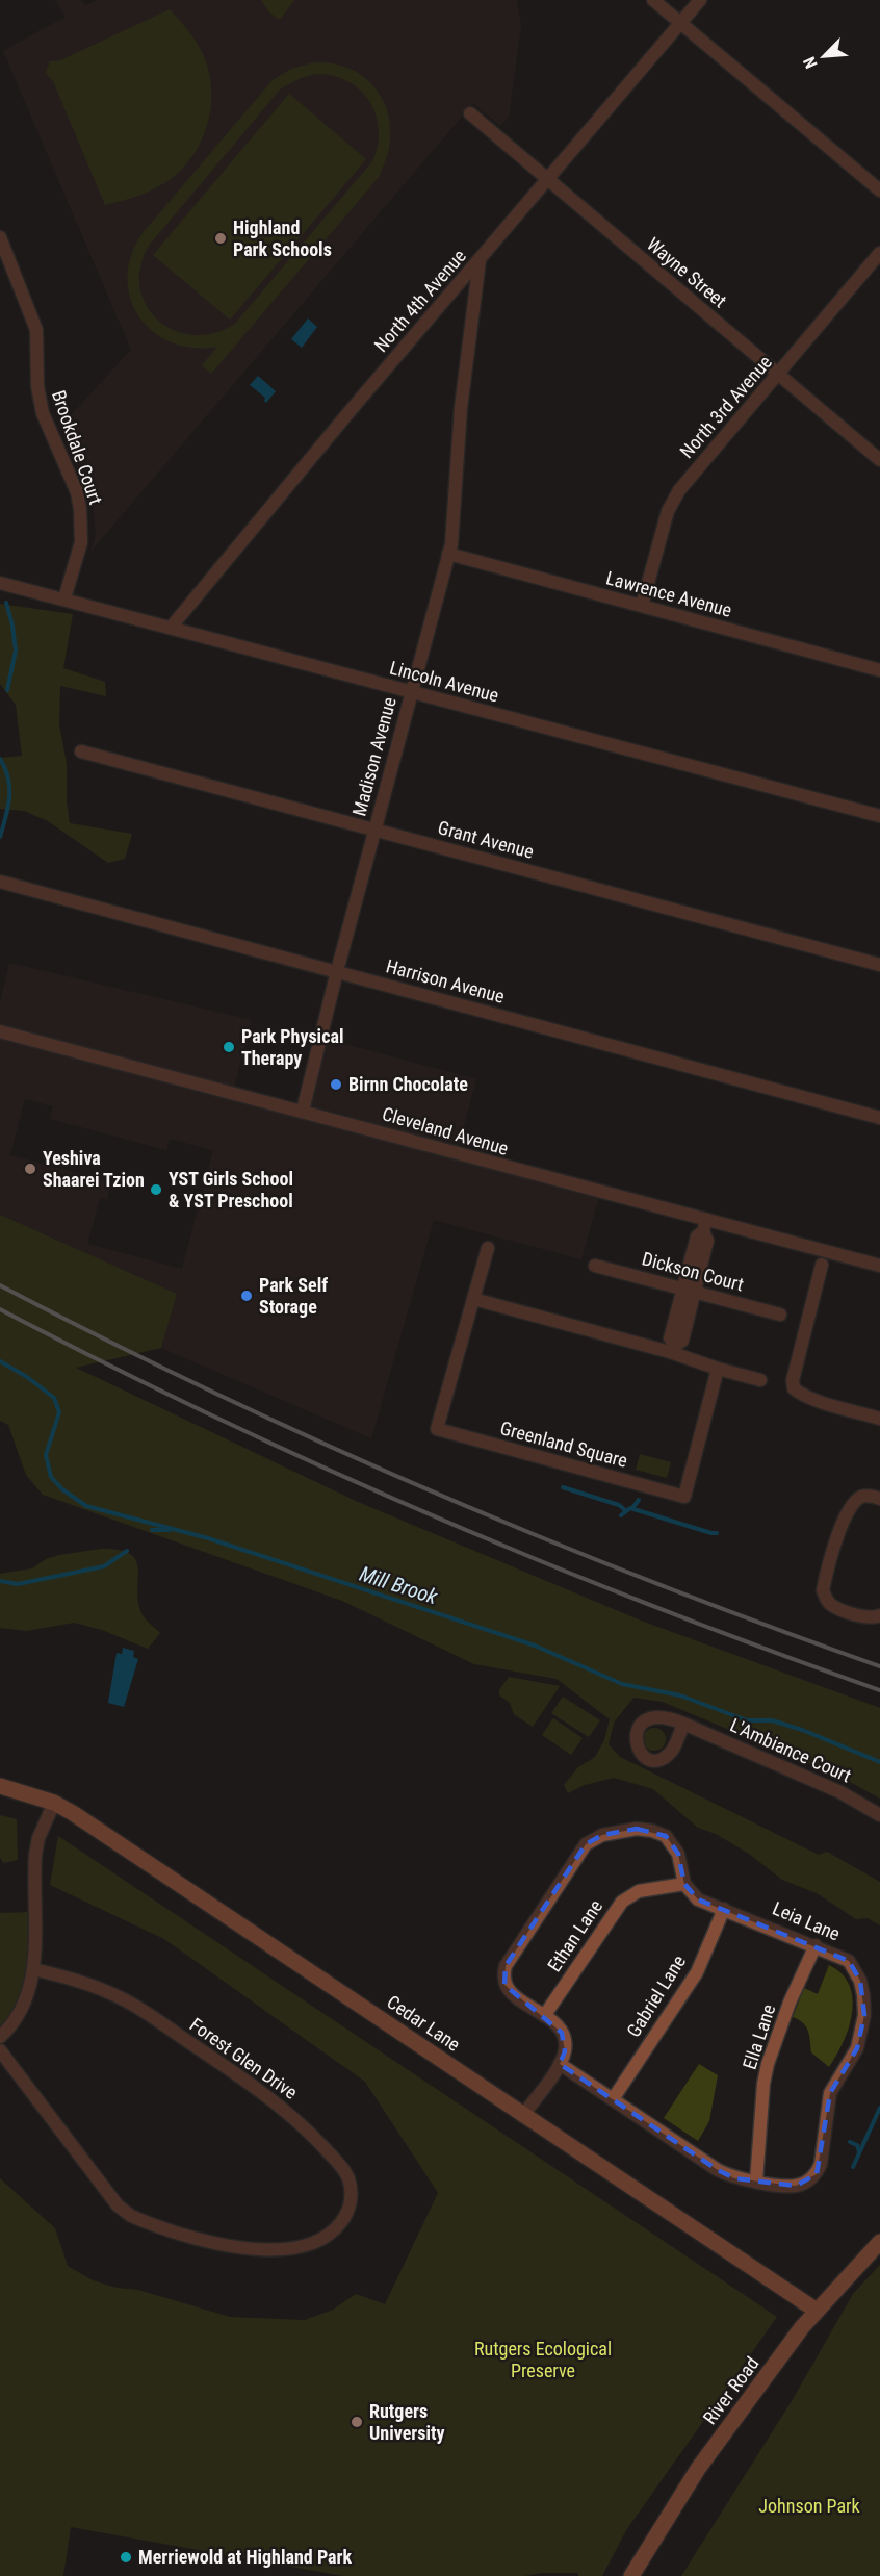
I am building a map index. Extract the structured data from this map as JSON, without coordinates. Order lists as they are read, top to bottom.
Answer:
{
  "streets": {
    "street": [
      "Wayne Street",
      "North 4th Avenue",
      "North 3rd Avenue",
      "Brookdale Court",
      "Lawrence Avenue",
      "Lincoln Avenue",
      "Madison Avenue",
      "Grant Avenue",
      "Harrison Avenue",
      "Cleveland Avenue",
      "Dickson Court",
      "Greenland Square",
      "L'Ambiance Court",
      "Leia Lane",
      "Ethan Lane",
      "Gabriel Lane",
      "Cedar Lane",
      "Ella Lane",
      "Forest Glen Drive",
      "River Road"
    ]
  },
  "crossings": [
    ["Wayne Street", "North 4th Avenue"],
    ["Wayne Street", "North 3rd Avenue"],
    ["North 4th Avenue", "Lincoln Avenue"],
    ["North 4th Avenue", "Madison Avenue"],
    ["North 3rd Avenue", "Lawrence Avenue"],
    ["Brookdale Court", "Lincoln Avenue"],
    ["Lawrence Avenue", "Madison Avenue"],
    ["Lincoln Avenue", "Madison Avenue"],
    ["Madison Avenue", "Grant Avenue"],
    ["Madison Avenue", "Harrison Avenue"],
    ["Madison Avenue", "Cleveland Avenue"],
    ["Leia Lane", "Ethan Lane"],
    ["Leia Lane", "Gabriel Lane"],
    ["Leia Lane", "Ella Lane"],
    ["Cedar Lane", "River Road"]
  ],
  "water": ["Mill Brook"],
  "parks": ["Rutgers Ecological Preserve", "Johnson Park"],
  "places": [
    "Highland Park Schools",
    "Park Physical Therapy",
    "Birnn Chocolate",
    "Yeshiva Shaarei Tzion",
    "YST Girls School & YST Preschool",
    "Park Self Storage",
    "Rutgers University",
    "Merriewold at Highland Park"
  ],
  "north": "bottom left"
}
